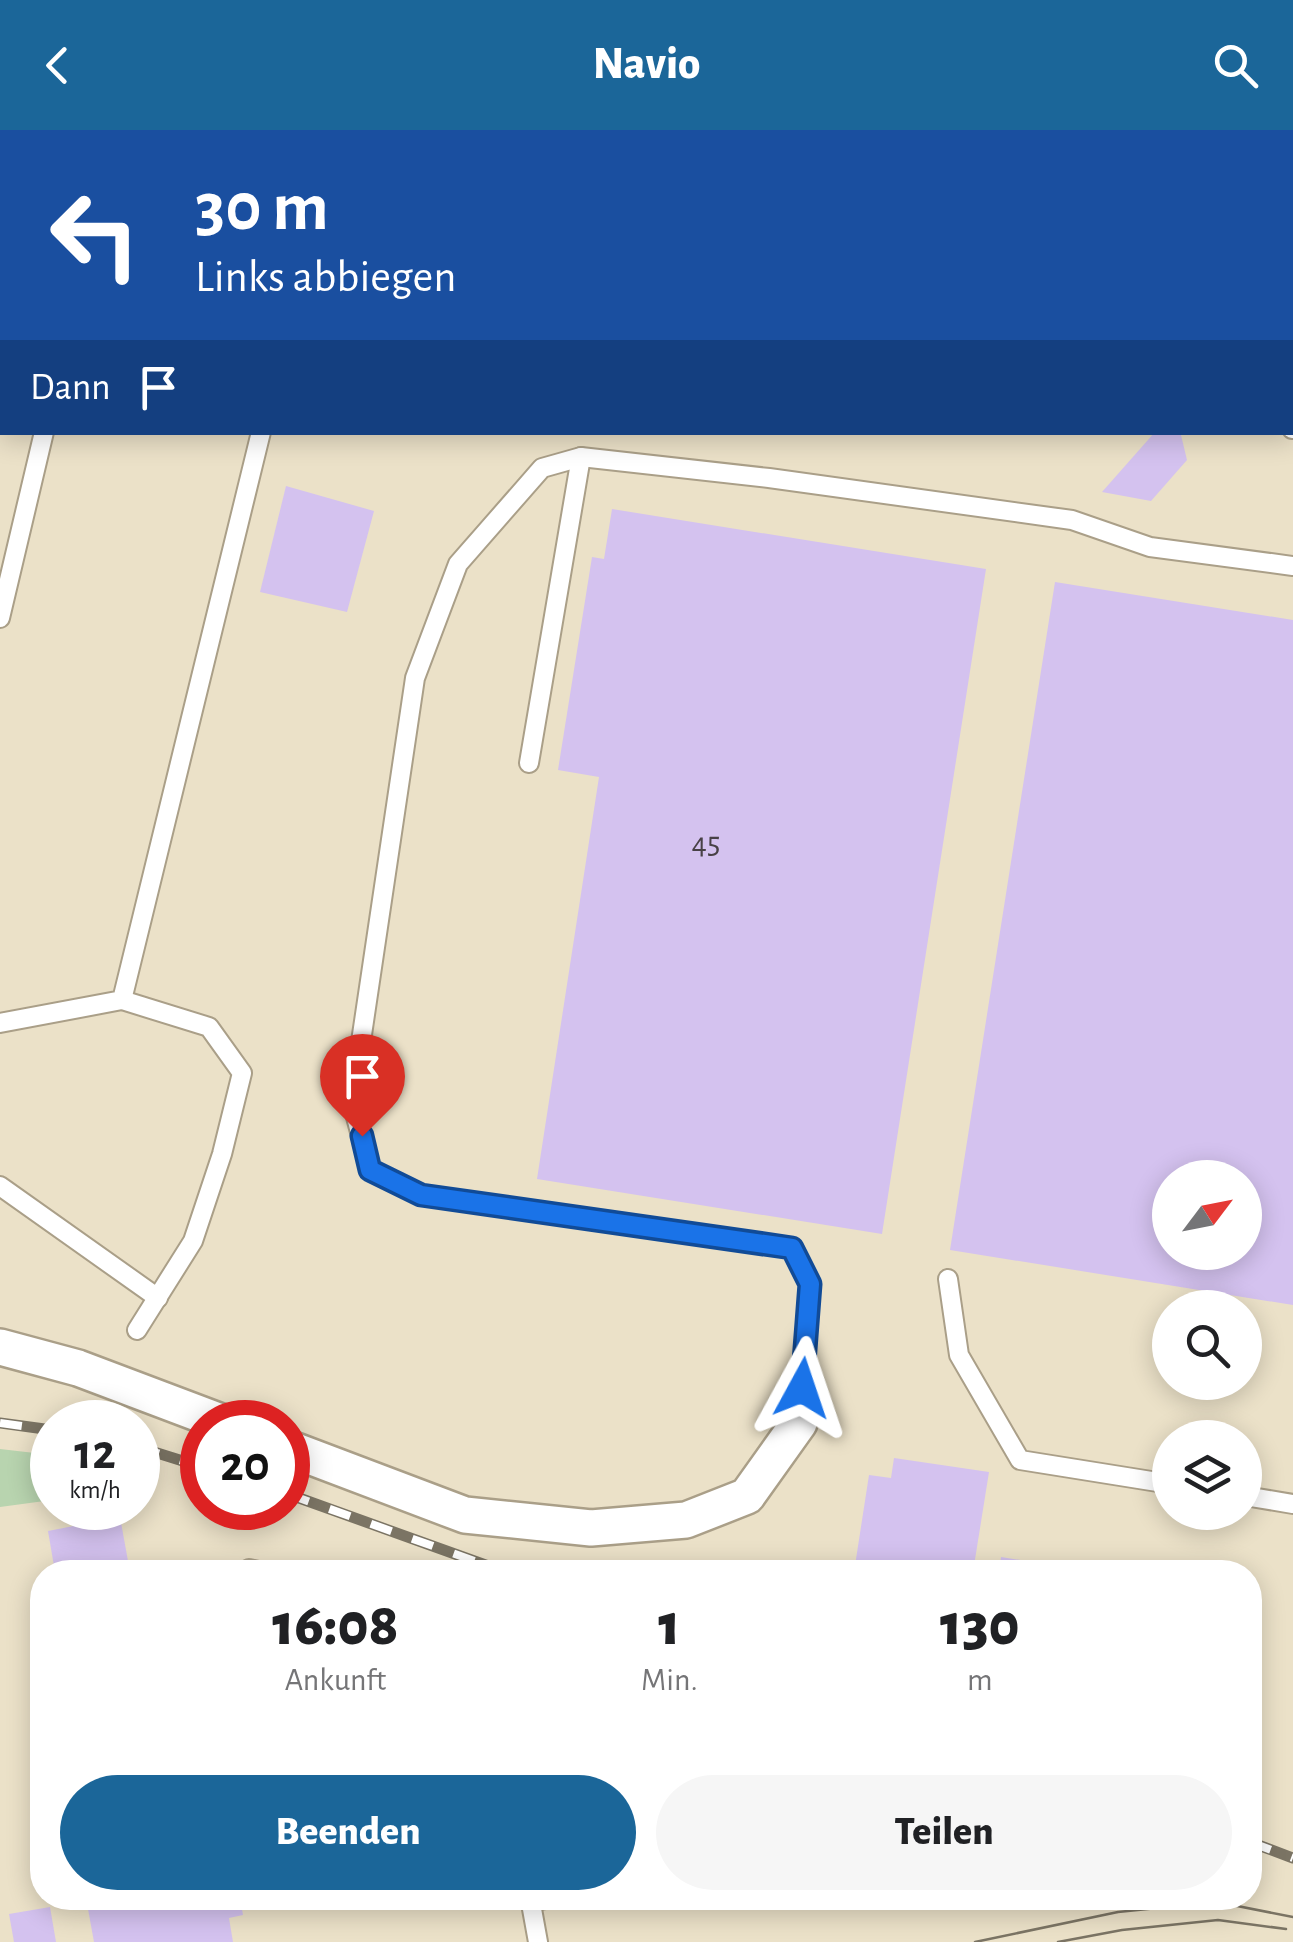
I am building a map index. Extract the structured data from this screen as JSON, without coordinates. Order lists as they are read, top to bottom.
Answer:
{
  "house_numbers": ["45"],
  "north": "top right",
  "page": {
    "header": "Navio",
    "turn": ["30 m", "Links abbiegen"],
    "then": "Dann",
    "speed": "12 km/h",
    "limit": "20",
    "eta": [
      "16:08",
      "Ankunft",
      "1",
      "Min.",
      "130",
      "m"
    ],
    "buttons": ["Beenden", "Teilen"]
  }
}
